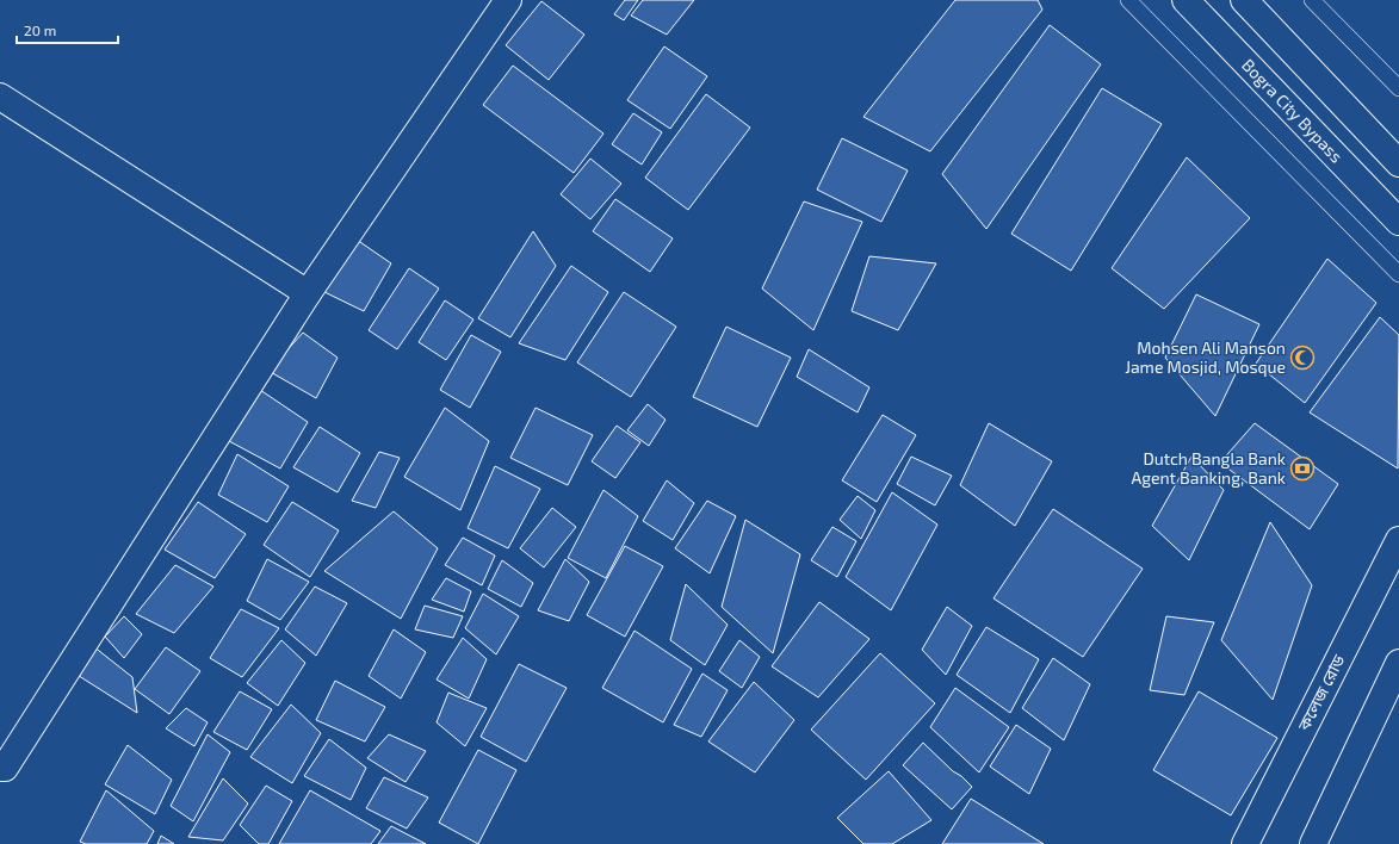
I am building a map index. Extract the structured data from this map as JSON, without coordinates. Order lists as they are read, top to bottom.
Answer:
{
  "streets": {
    "main road": ["Bogra City Bypass", "কলেজ রোড"]
  },
  "places": {
    "mosque": ["Mohsen Ali Manson Jame Mosjid, Mosque"],
    "bank": ["Dutch Bangla Bank Agent Banking, Bank"]
  },
  "scale_bar": "20 m"
}
